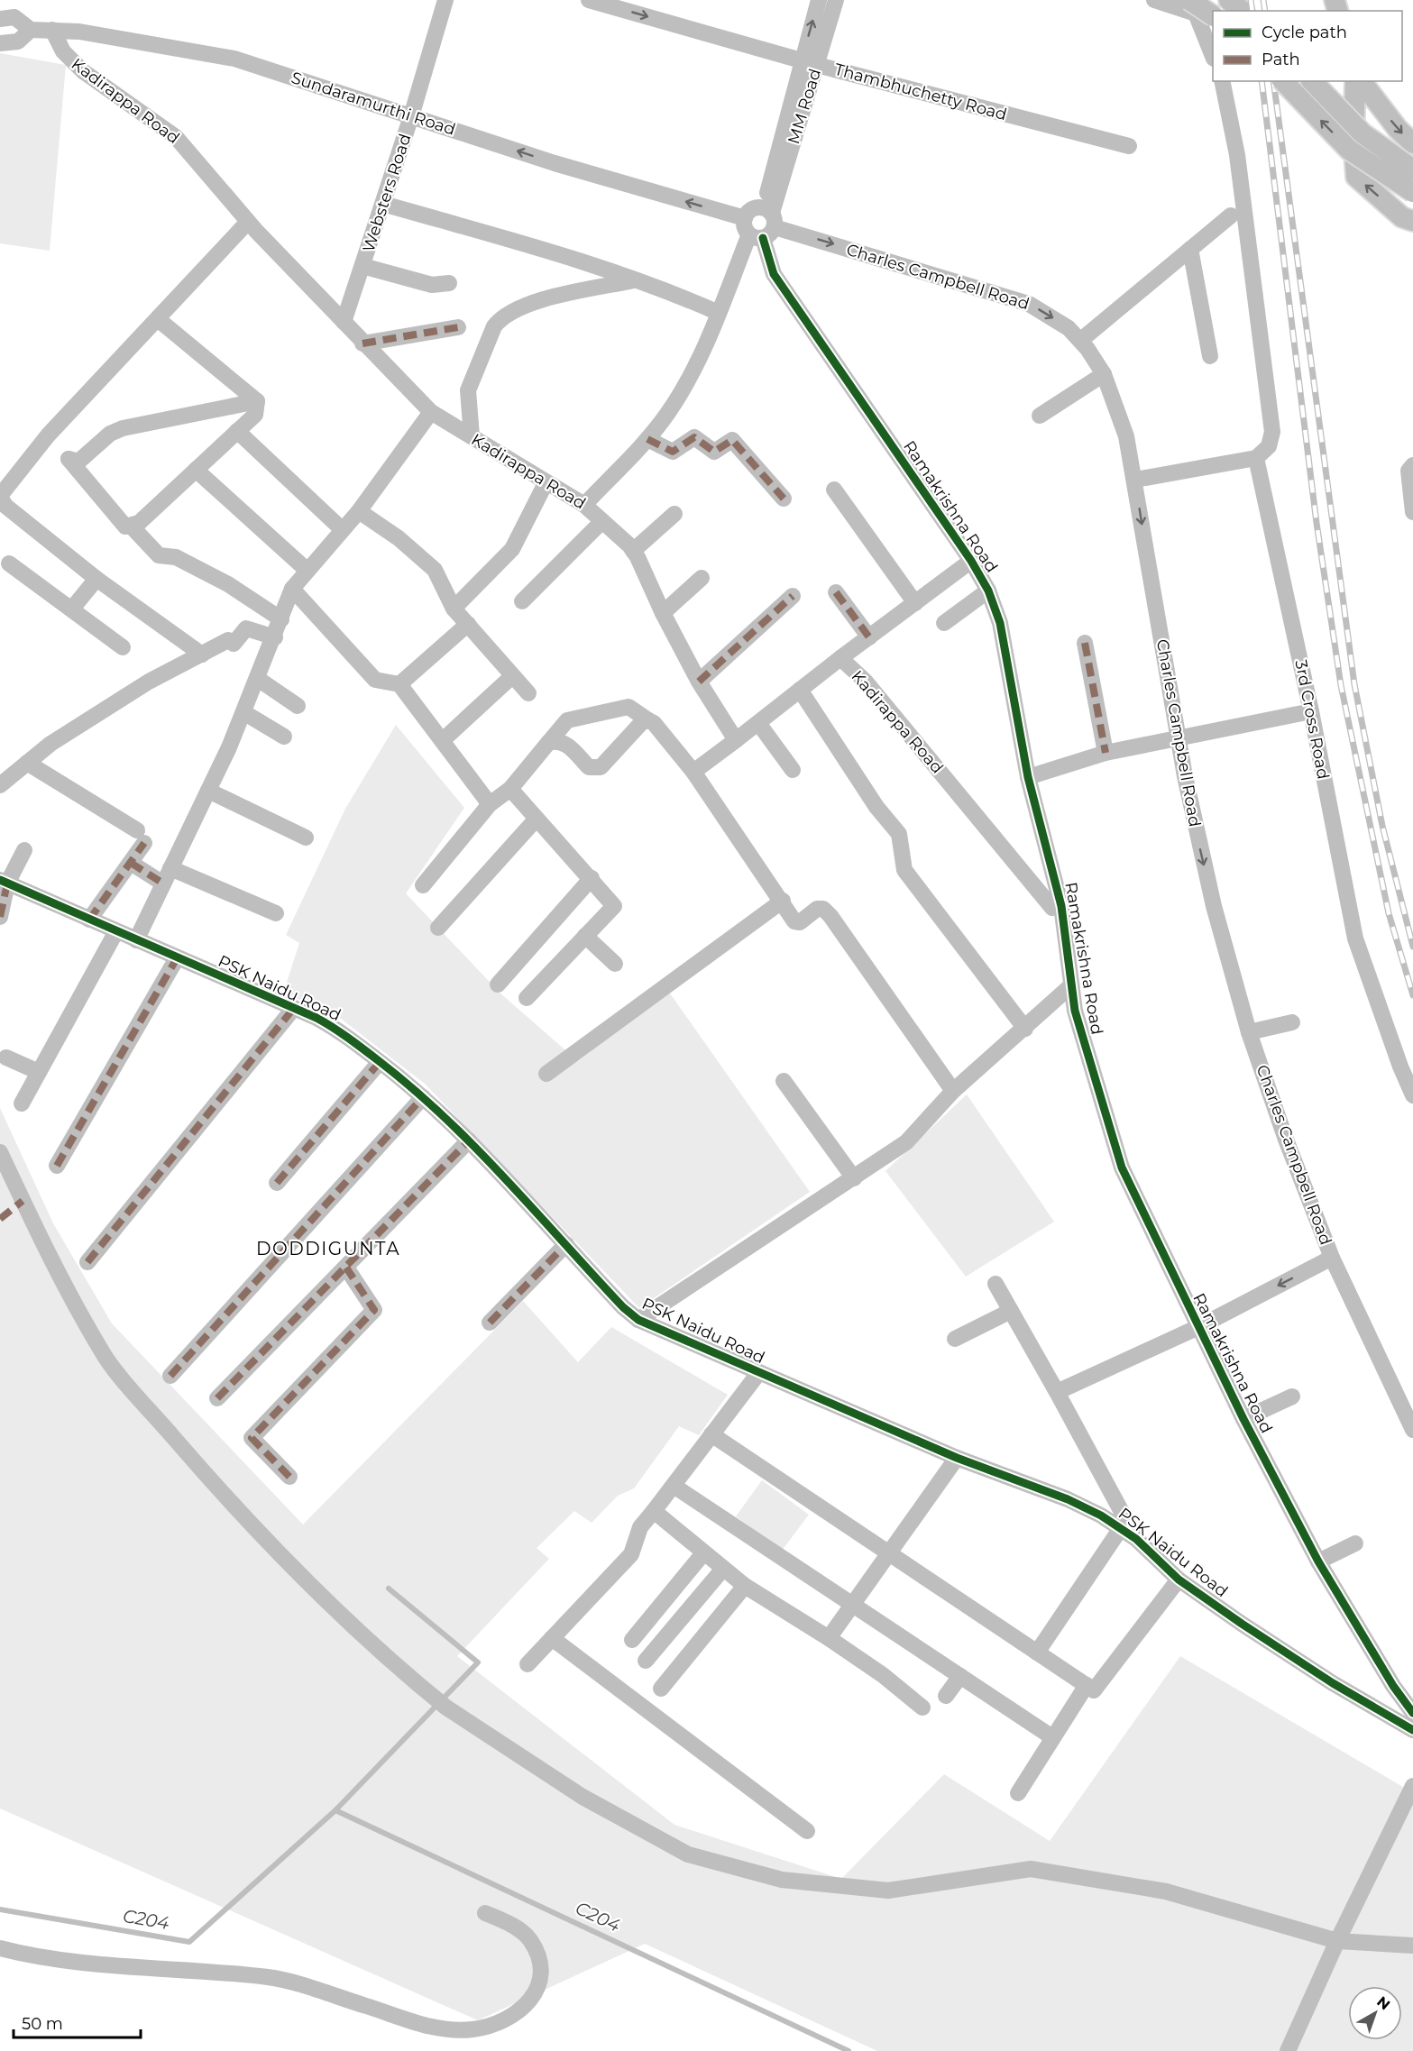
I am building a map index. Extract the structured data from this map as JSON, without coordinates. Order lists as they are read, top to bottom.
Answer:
{
  "streets": {
    "street": [
      "Thambhuchetty Road",
      "Kadirappa Road",
      "Sundaramurthi Road",
      "MM Road",
      "Websters Road",
      "Charles Campbell Road",
      "Ramakrishna Road",
      "3rd Cross Road",
      "PSK Naidu Road"
    ]
  },
  "crossings": [
    ["Thambhuchetty Road", "MM Road"],
    ["Kadirappa Road", "Sundaramurthi Road"],
    ["Kadirappa Road", "Websters Road"],
    ["Kadirappa Road", "Ramakrishna Road"],
    ["Sundaramurthi Road", "MM Road"],
    ["Sundaramurthi Road", "Websters Road"],
    ["Sundaramurthi Road", "Charles Campbell Road"],
    ["Sundaramurthi Road", "Ramakrishna Road"],
    ["MM Road", "Charles Campbell Road"],
    ["MM Road", "Ramakrishna Road"],
    ["Charles Campbell Road", "Ramakrishna Road"]
  ],
  "one_way": ["Thambhuchetty Road", "Charles Campbell Road"],
  "districts": ["DODDIGUNTA"],
  "water": ["C204"],
  "legend": ["Cycle path", "Path"],
  "scale_bar": "50 m",
  "north": "top right"
}
